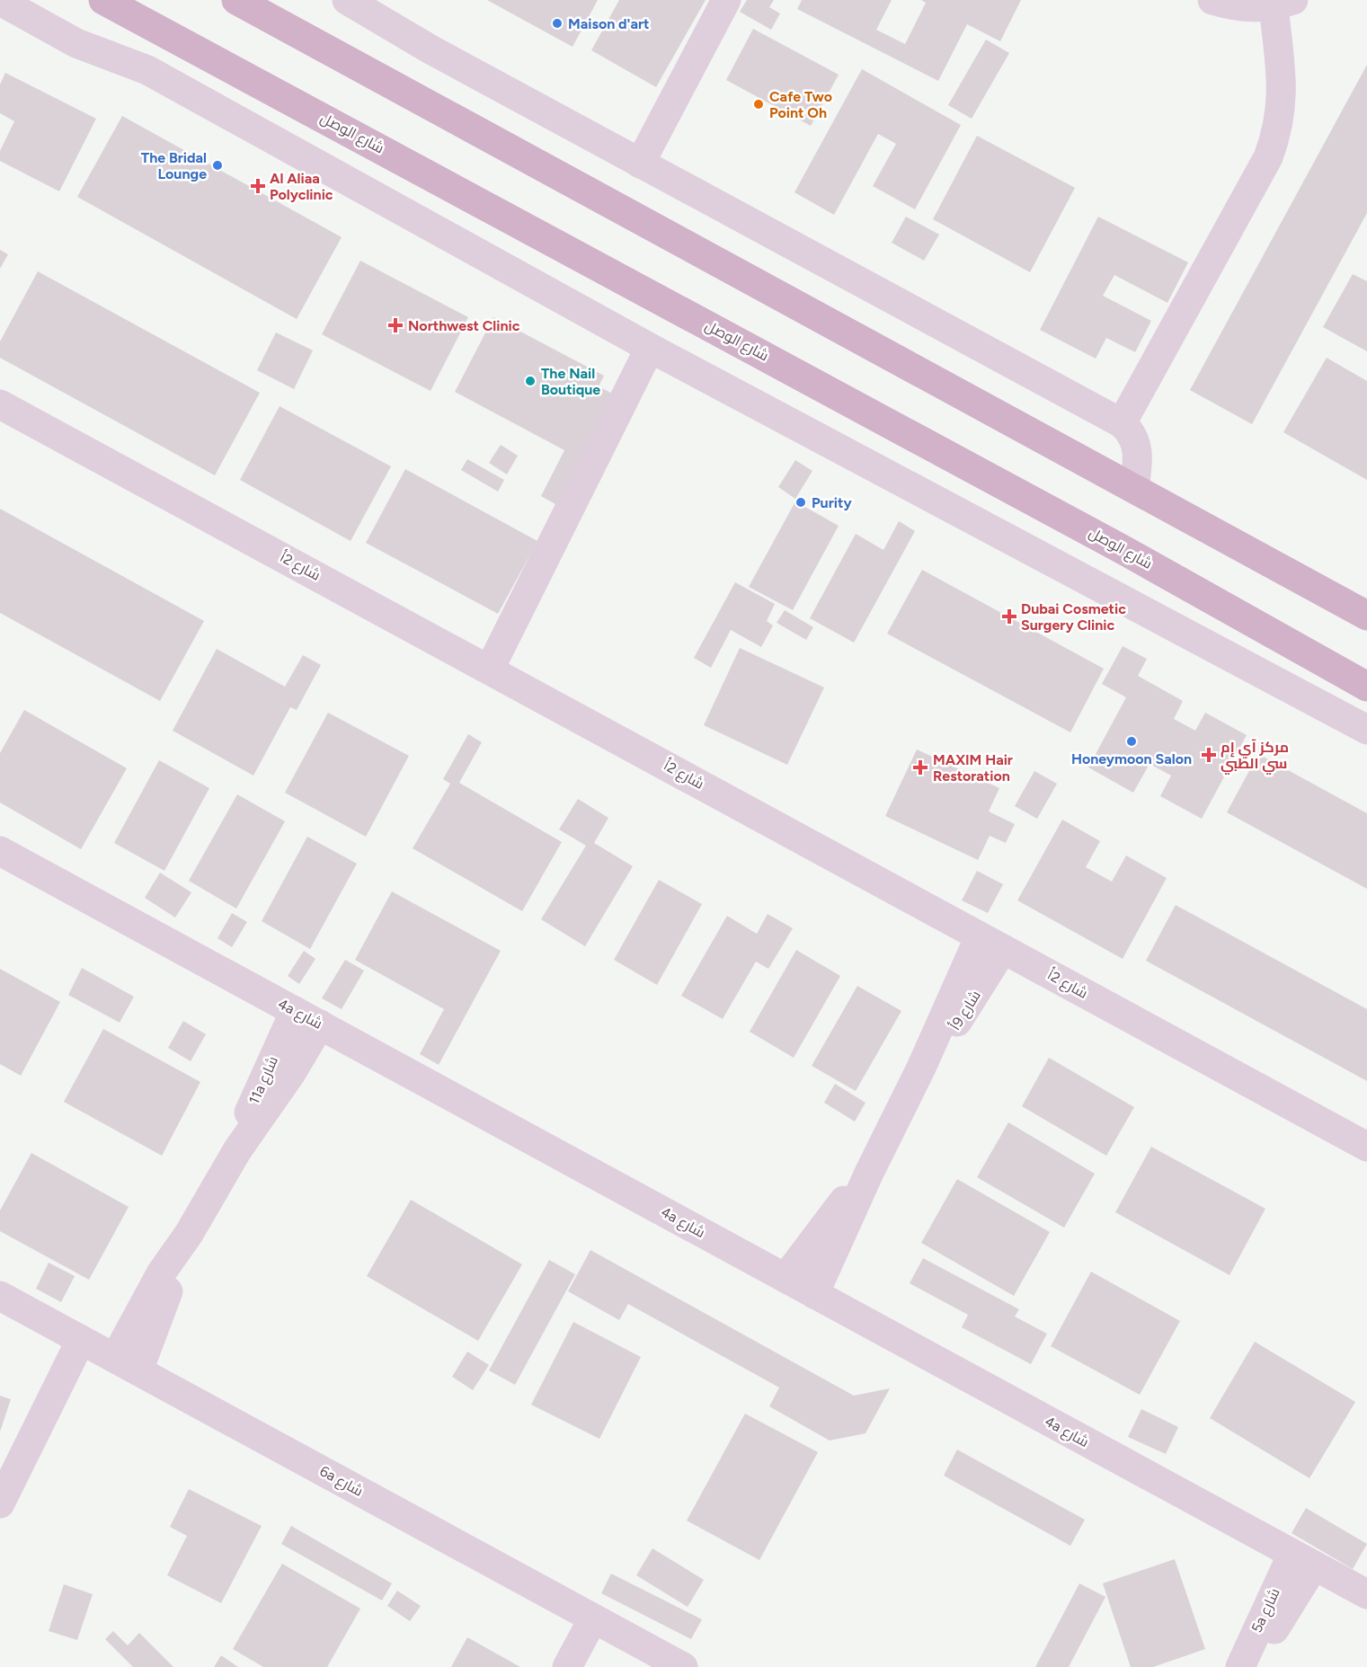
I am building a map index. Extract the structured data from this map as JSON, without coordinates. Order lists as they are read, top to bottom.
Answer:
{
  "streets": {
    "main road": ["شارع الوصل"],
    "street": [
      "شارع 2أ",
      "شارع 9أ",
      "4a شارع",
      "11a شارع",
      "6a شارع",
      "5a شارع"
    ]
  },
  "crossings": [
    ["شارع 2أ", "شارع 9أ"],
    ["شارع 9أ", "4a شارع"],
    ["4a شارع", "11a شارع"],
    ["4a شارع", "5a شارع"],
    ["11a شارع", "6a شارع"]
  ],
  "places": {
    "other": [
      "Maison d'art",
      "Cafe Two Point Oh",
      "The Bridal Lounge",
      "The Nail Boutique",
      "Purity",
      "Honeymoon Salon"
    ],
    "health": [
      "Al Aliaa Polyclinic",
      "Northwest Clinic",
      "Dubai Cosmetic Surgery Clinic",
      "مركز آي إم سي الطبي",
      "MAXIM Hair Restoration"
    ]
  }
}
